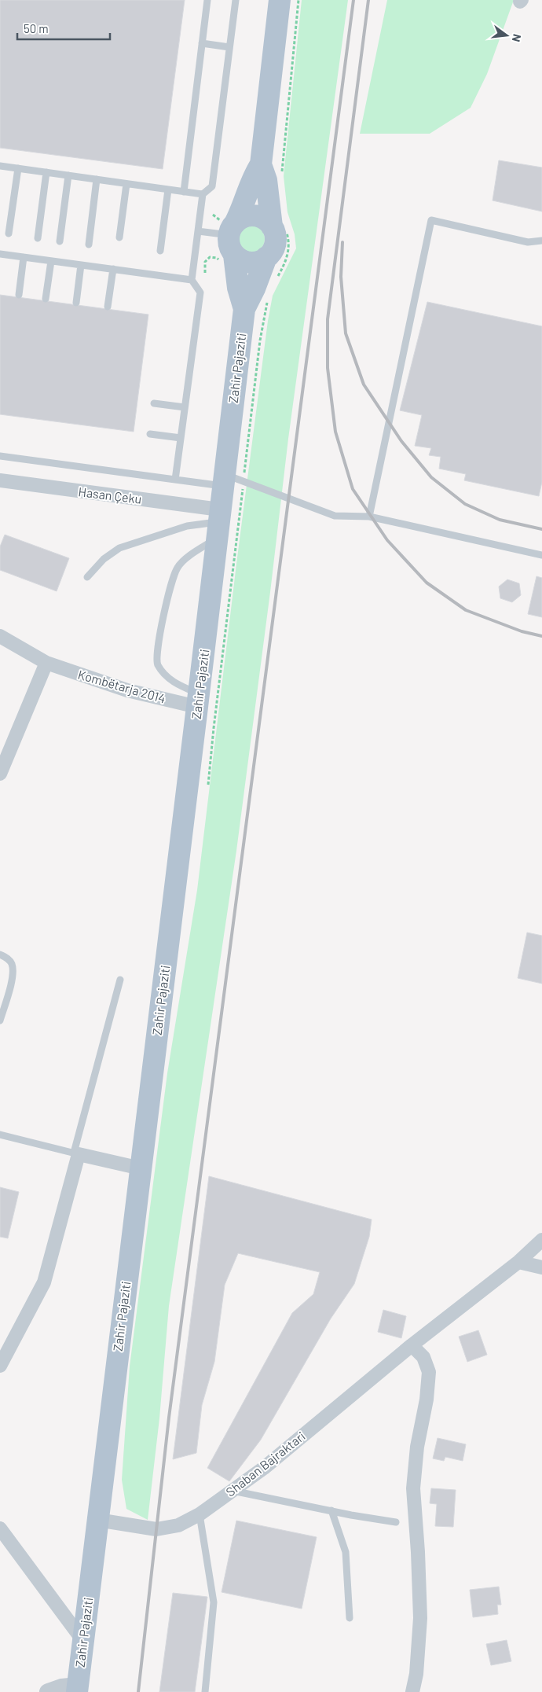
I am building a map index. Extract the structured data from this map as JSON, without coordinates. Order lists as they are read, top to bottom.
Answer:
{
  "streets": {
    "main road": ["Zahir Pajaziti"],
    "street": ["Hasan Çeku", "Kombëtarja 2014", "Shaban Bajraktari"]
  },
  "crossings": [
    ["Zahir Pajaziti", "Hasan Çeku"],
    ["Zahir Pajaziti", "Kombëtarja 2014"],
    ["Zahir Pajaziti", "Shaban Bajraktari"]
  ],
  "scale_bar": "50 m",
  "north": "right"
}
